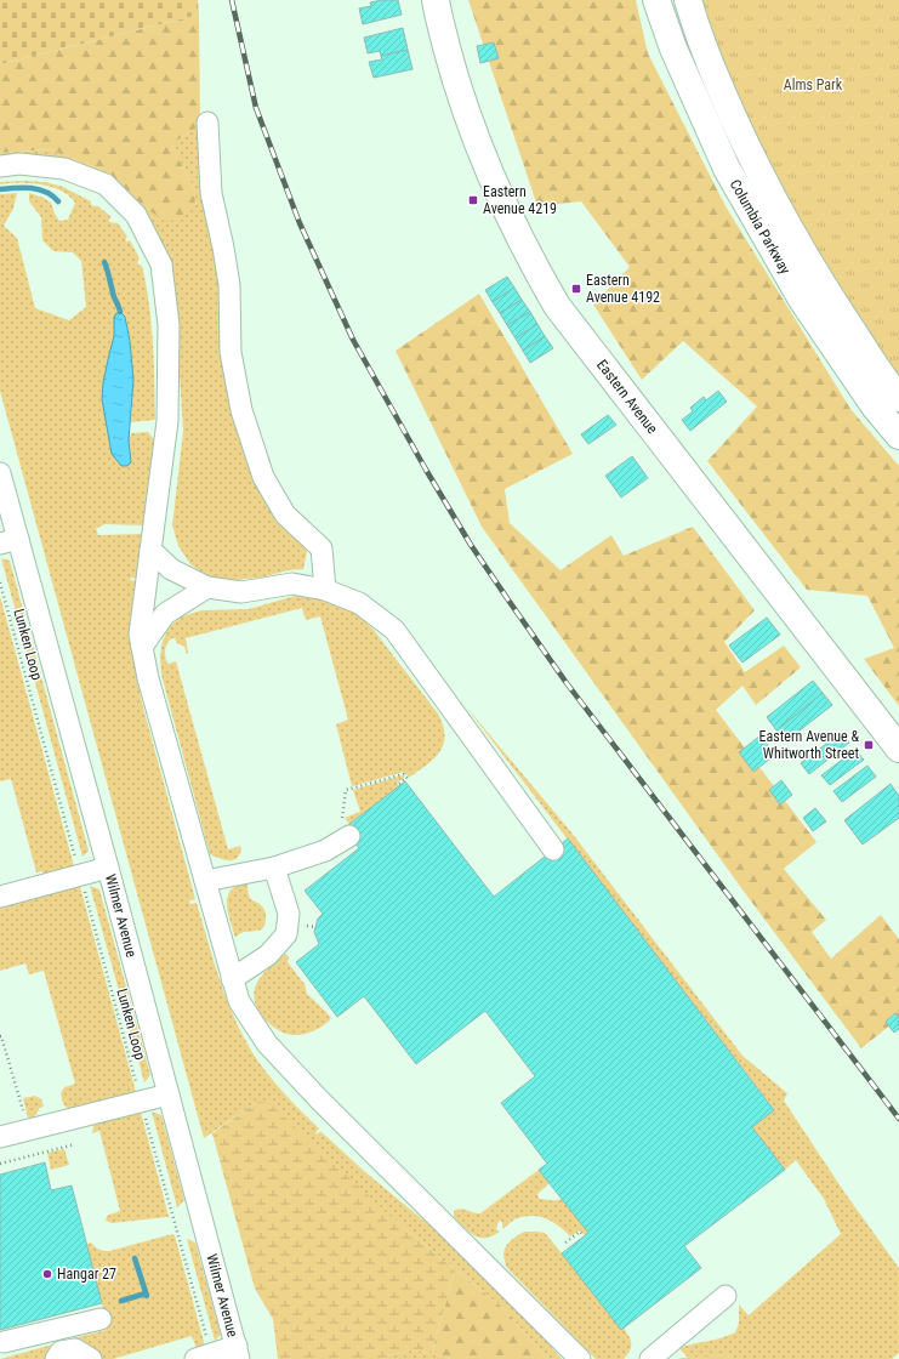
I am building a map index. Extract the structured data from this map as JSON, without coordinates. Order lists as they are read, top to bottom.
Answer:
{
  "streets": {
    "main road": ["Columbia Parkway", "Eastern Avenue"],
    "street": ["Wilmer Avenue"],
    "path": ["Lunken Loop"]
  },
  "parks": ["Alms Park"],
  "places": {
    "transit": ["Eastern Avenue 4219", "Eastern Avenue 4192", "Eastern Avenue & Whitworth Street"],
    "other": ["Hangar 27"]
  }
}
